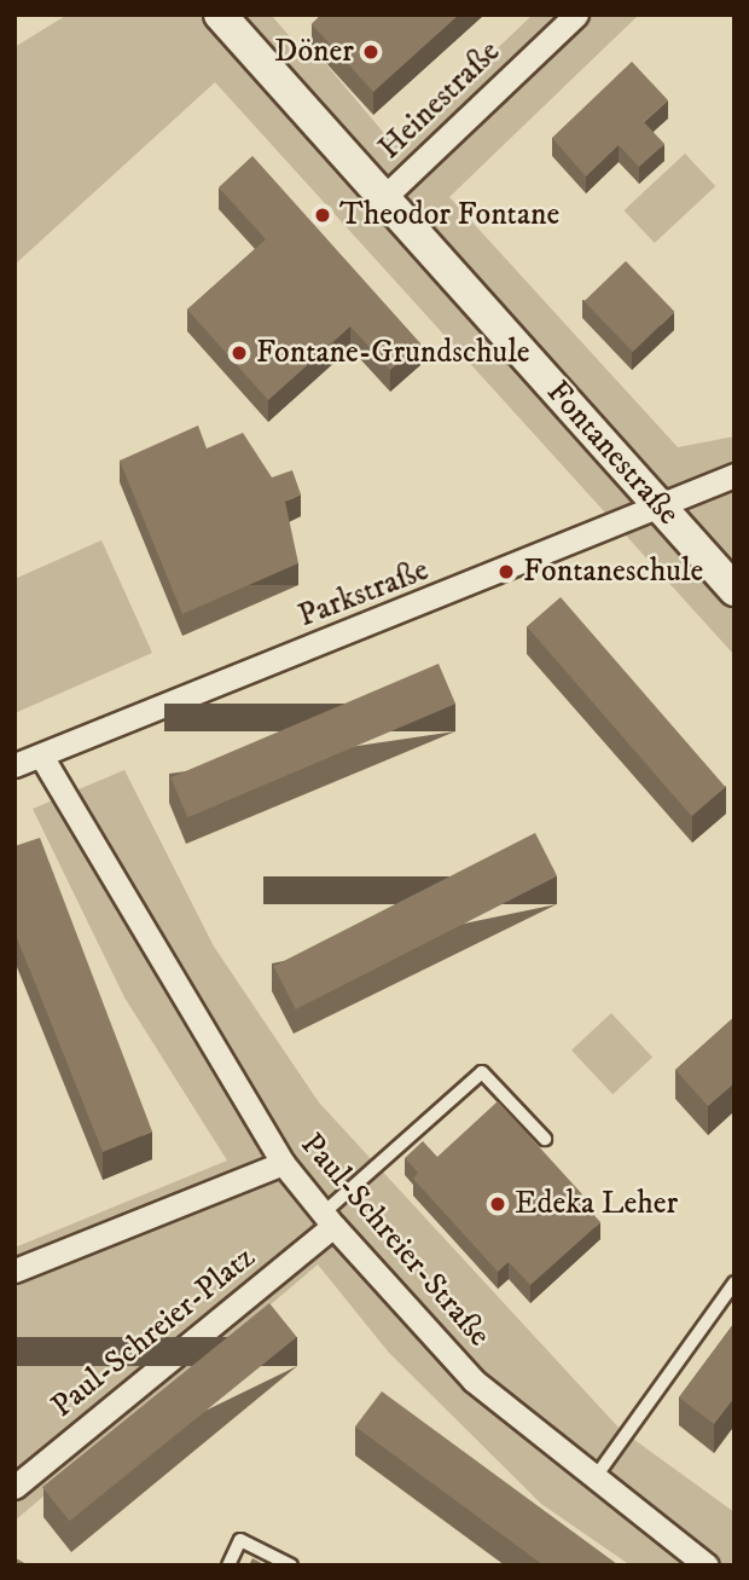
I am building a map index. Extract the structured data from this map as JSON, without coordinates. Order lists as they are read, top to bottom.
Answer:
{
  "streets": {
    "street": [
      "Heinestraße",
      "Fontanestraße",
      "Parkstraße",
      "Paul-Schreier-Straße",
      "Paul-Schreier-Platz"
    ]
  },
  "crossings": [
    ["Heinestraße", "Fontanestraße"],
    ["Fontanestraße", "Parkstraße"],
    ["Parkstraße", "Paul-Schreier-Straße"],
    ["Paul-Schreier-Straße", "Paul-Schreier-Platz"]
  ],
  "places": [
    "Döner",
    "Theodor Fontane",
    "Fontane-Grundschule",
    "Fontaneschule",
    "Edeka Leher"
  ]
}
